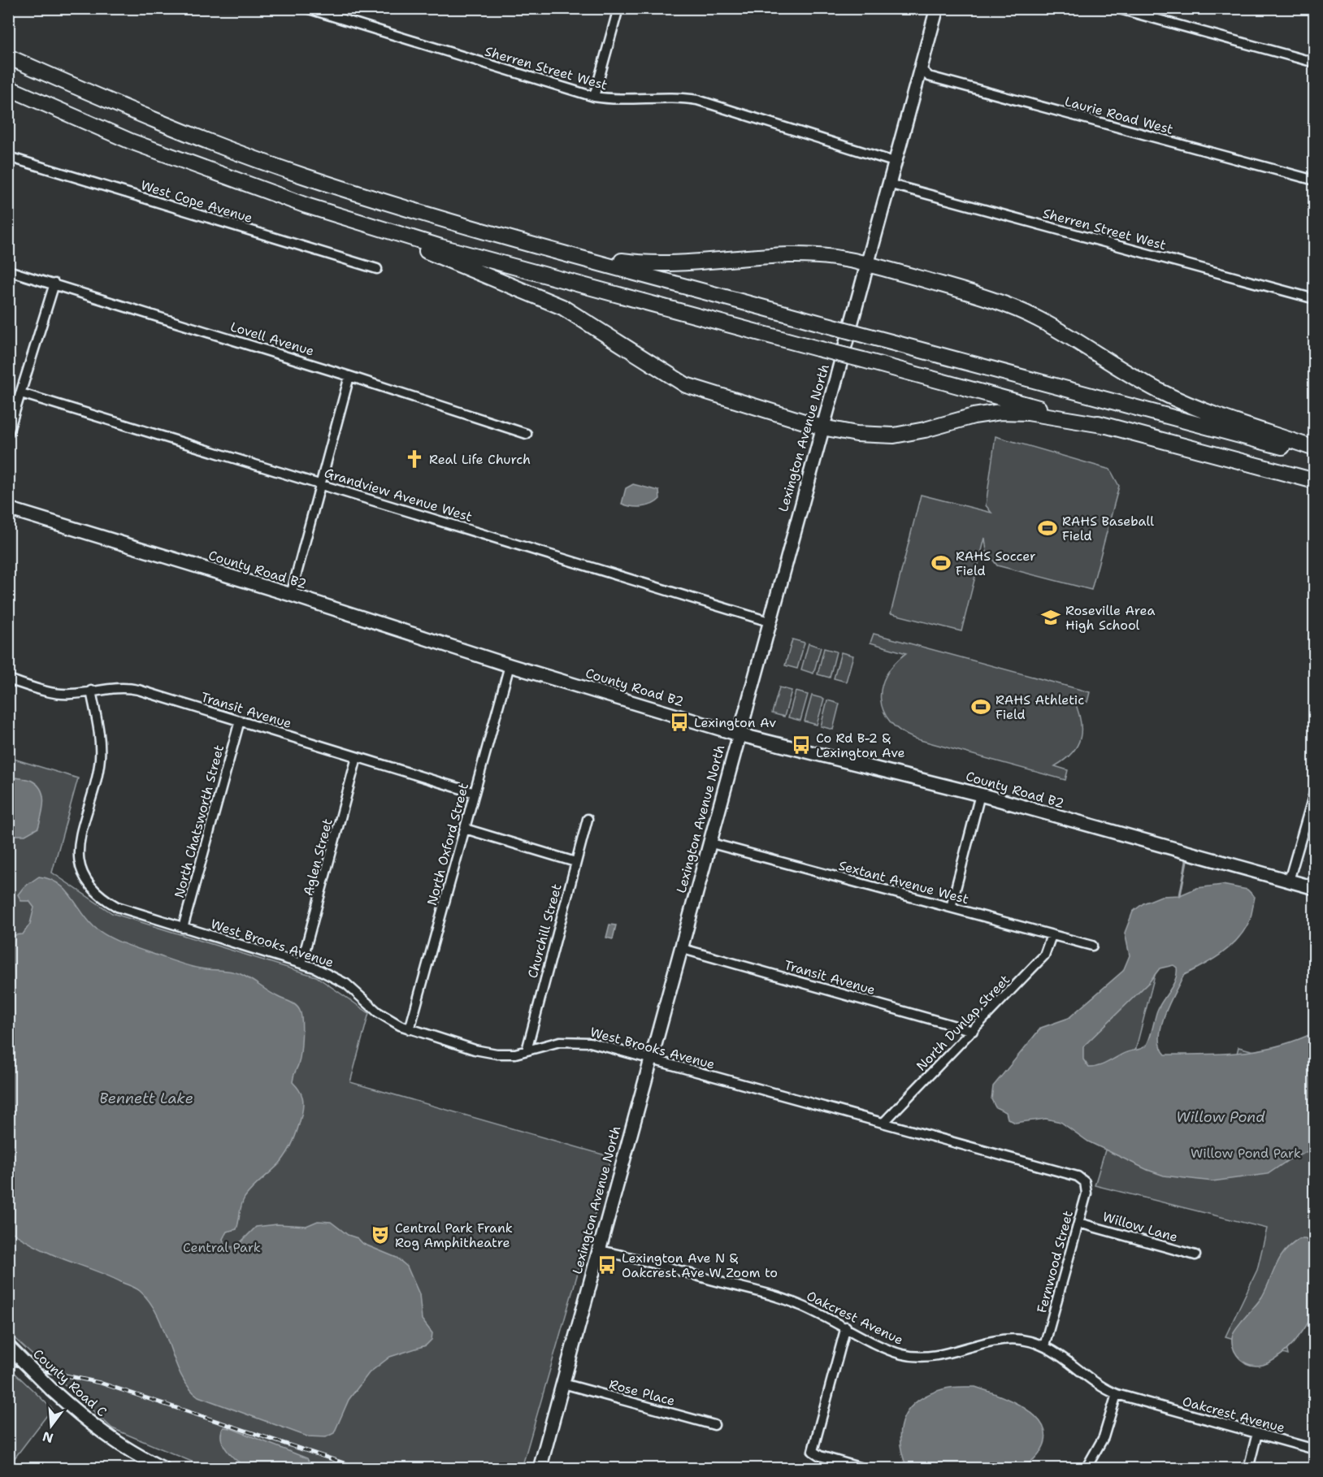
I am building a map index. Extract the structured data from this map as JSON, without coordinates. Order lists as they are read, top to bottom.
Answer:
{
  "streets": {
    "main road": ["Lexington Avenue North", "County Road B2", "County Road C"],
    "street": [
      "Sherren Street West",
      "Laurie Road West",
      "West Cope Avenue",
      "Lovell Avenue",
      "Grandview Avenue West",
      "Transit Avenue",
      "North Chatsworth Street",
      "North Oxford Street",
      "Aglen Street",
      "Sextant Avenue West",
      "Churchill Street",
      "West Brooks Avenue",
      "North Dunlap Street",
      "Willow Lane",
      "Fernwood Street",
      "Oakcrest Avenue",
      "Rose Place"
    ]
  },
  "crossings": [
    ["Sherren Street West", "Lexington Avenue North"],
    ["Laurie Road West", "Lexington Avenue North"],
    ["Lexington Avenue North", "Grandview Avenue West"],
    ["Lexington Avenue North", "County Road B2"],
    ["Lexington Avenue North", "Transit Avenue"],
    ["Lexington Avenue North", "Sextant Avenue West"],
    ["Lexington Avenue North", "West Brooks Avenue"],
    ["Lexington Avenue North", "Oakcrest Avenue"],
    ["Lexington Avenue North", "Rose Place"],
    ["County Road B2", "North Oxford Street"],
    ["Transit Avenue", "North Chatsworth Street"],
    ["Transit Avenue", "North Oxford Street"],
    ["Transit Avenue", "Aglen Street"],
    ["Transit Avenue", "West Brooks Avenue"],
    ["Transit Avenue", "North Dunlap Street"],
    ["North Chatsworth Street", "West Brooks Avenue"],
    ["North Oxford Street", "West Brooks Avenue"],
    ["Aglen Street", "West Brooks Avenue"],
    ["Sextant Avenue West", "North Dunlap Street"],
    ["Churchill Street", "West Brooks Avenue"],
    ["West Brooks Avenue", "North Dunlap Street"],
    ["West Brooks Avenue", "Fernwood Street"],
    ["Willow Lane", "Fernwood Street"],
    ["Fernwood Street", "Oakcrest Avenue"]
  ],
  "water": ["Bennett Lake", "Willow Pond"],
  "parks": ["Willow Pond Park", "Central Park"],
  "places": {
    "church": ["Real Life Church"],
    "sports": ["RAHS Baseball Field", "RAHS Soccer Field", "RAHS Athletic Field"],
    "school or university": ["Roseville Area High School"],
    "bus stop": ["Lexington Av", "Co Rd B-2 & Lexington Ave", "Lexington Ave N & Oakcrest Ave W Zoom to"],
    "theatre": ["Central Park Frank Rog Amphitheatre"]
  },
  "north": "bottom"
}
